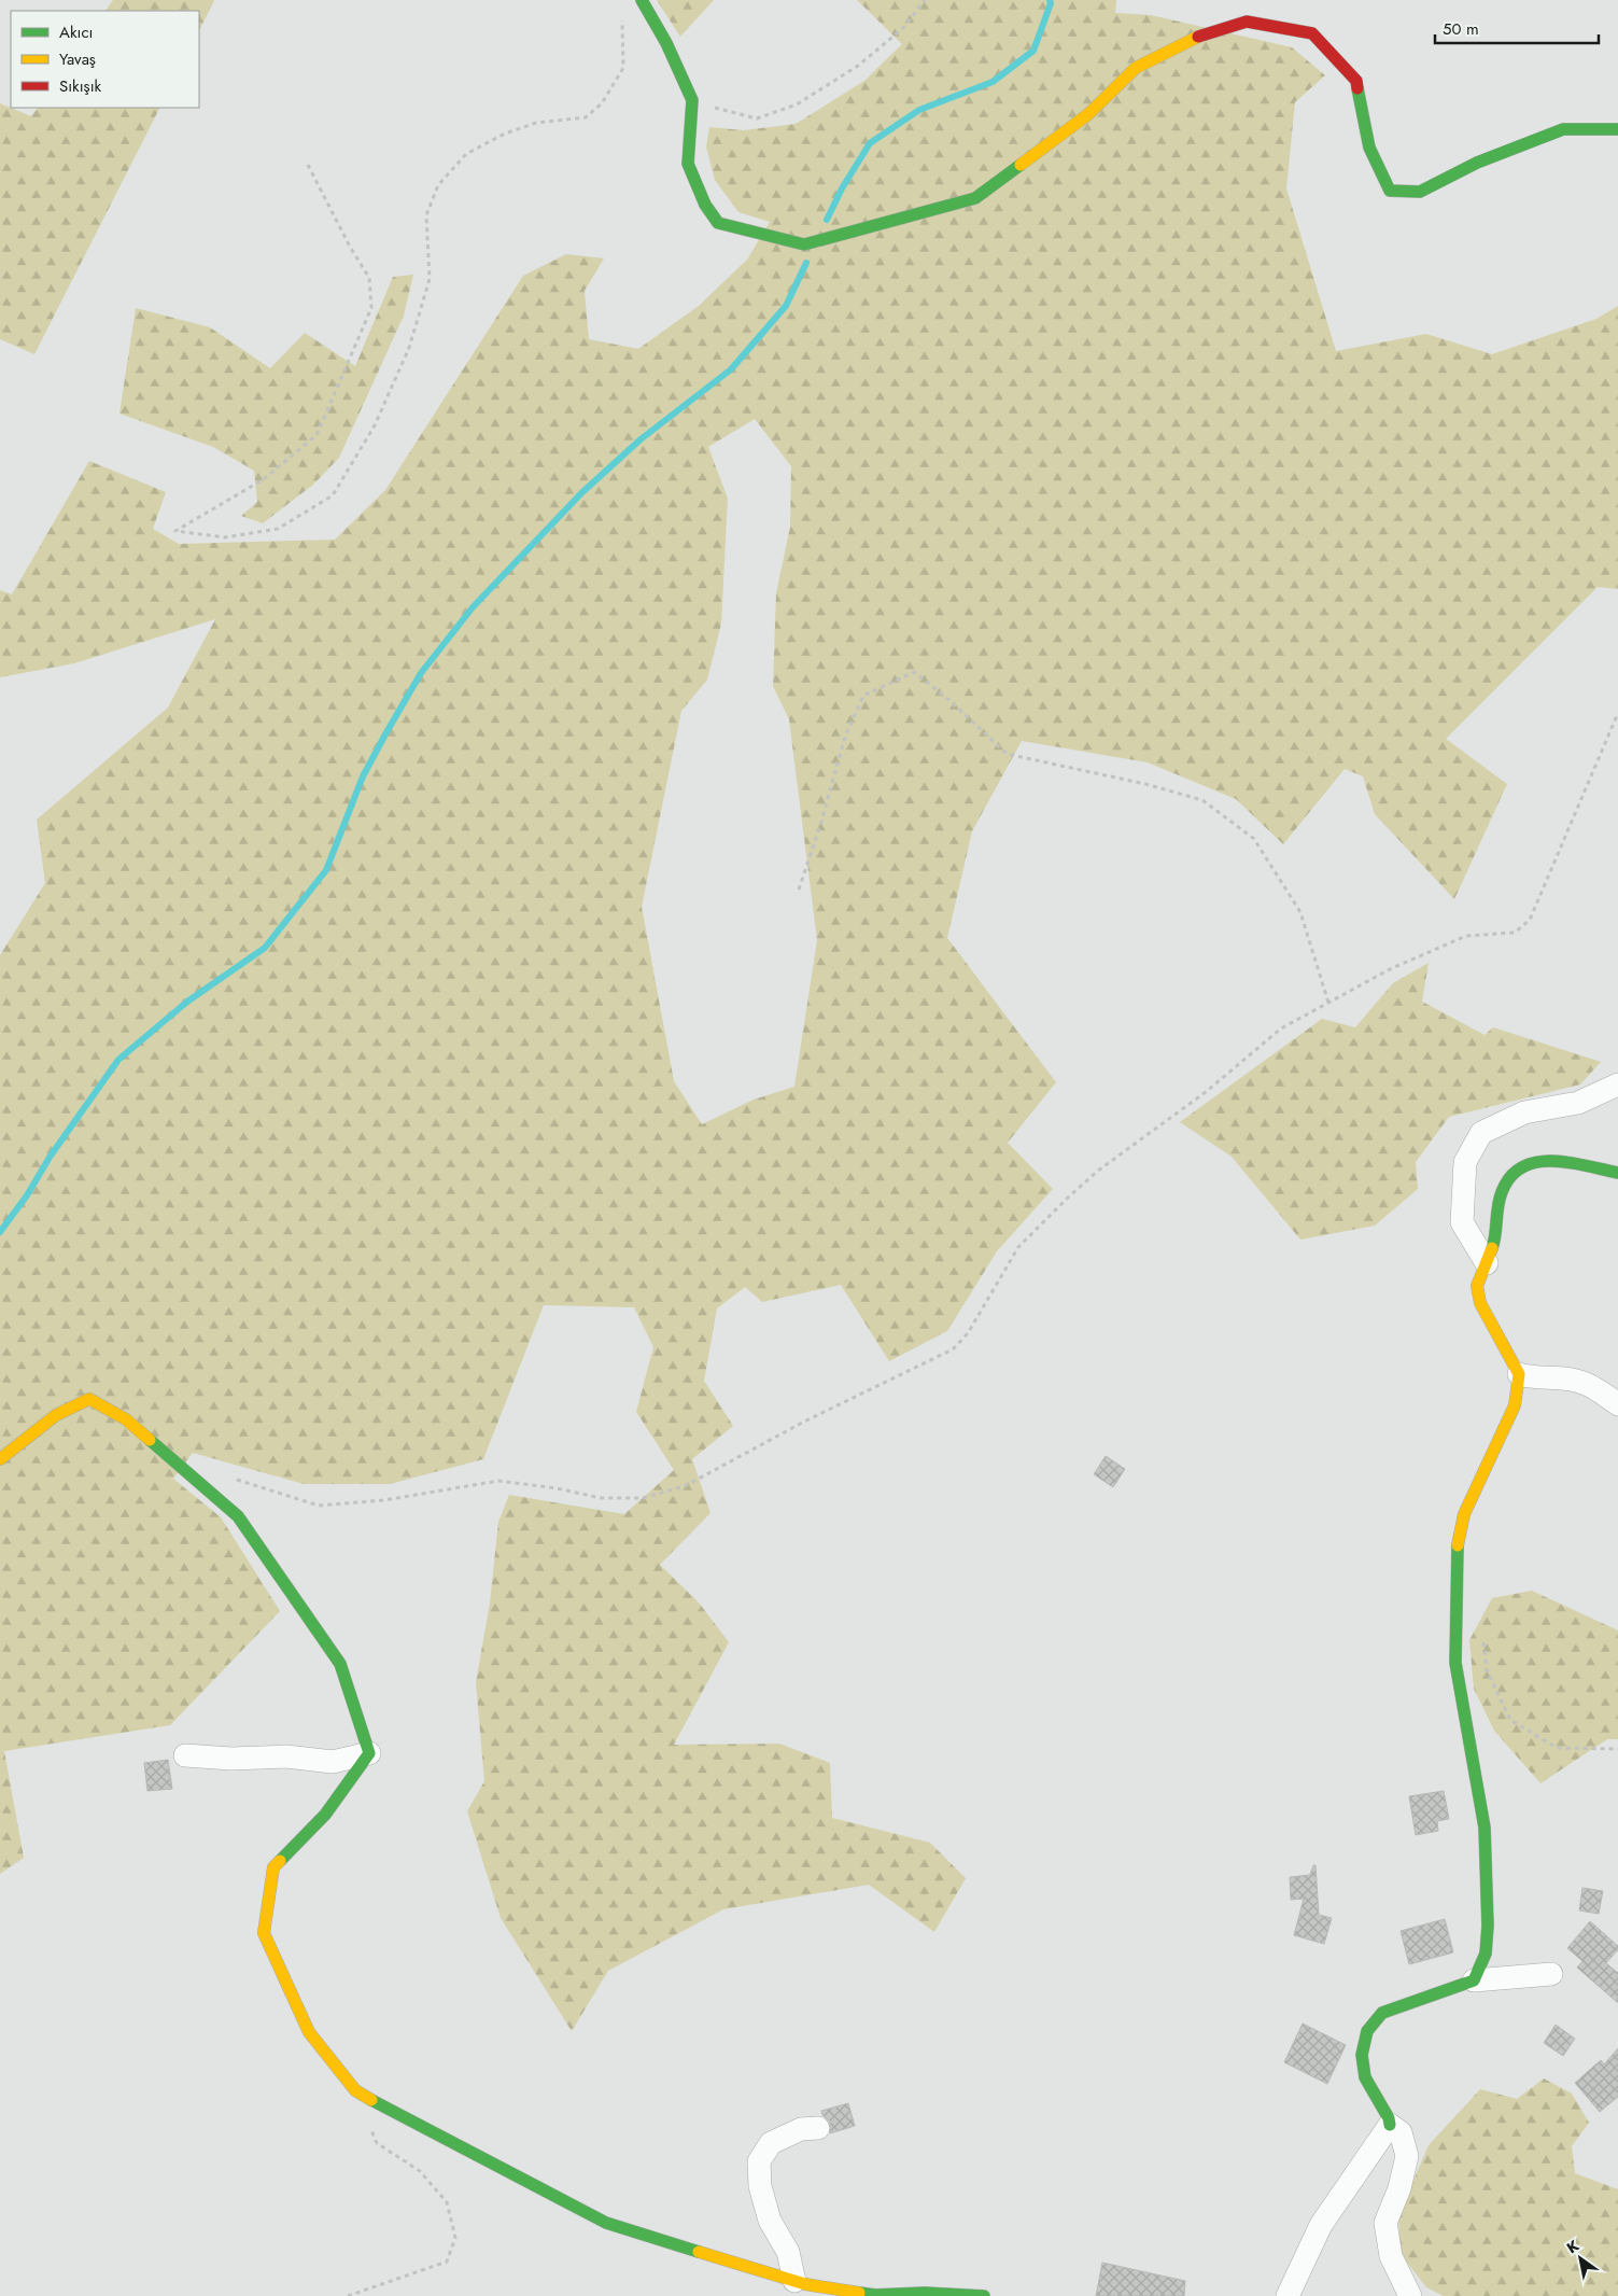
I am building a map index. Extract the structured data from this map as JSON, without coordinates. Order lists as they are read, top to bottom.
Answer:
{
  "legend": ["Akıcı", "Yavaş", "Sıkışık"],
  "scale_bar": "50 m",
  "north": "top left"
}
